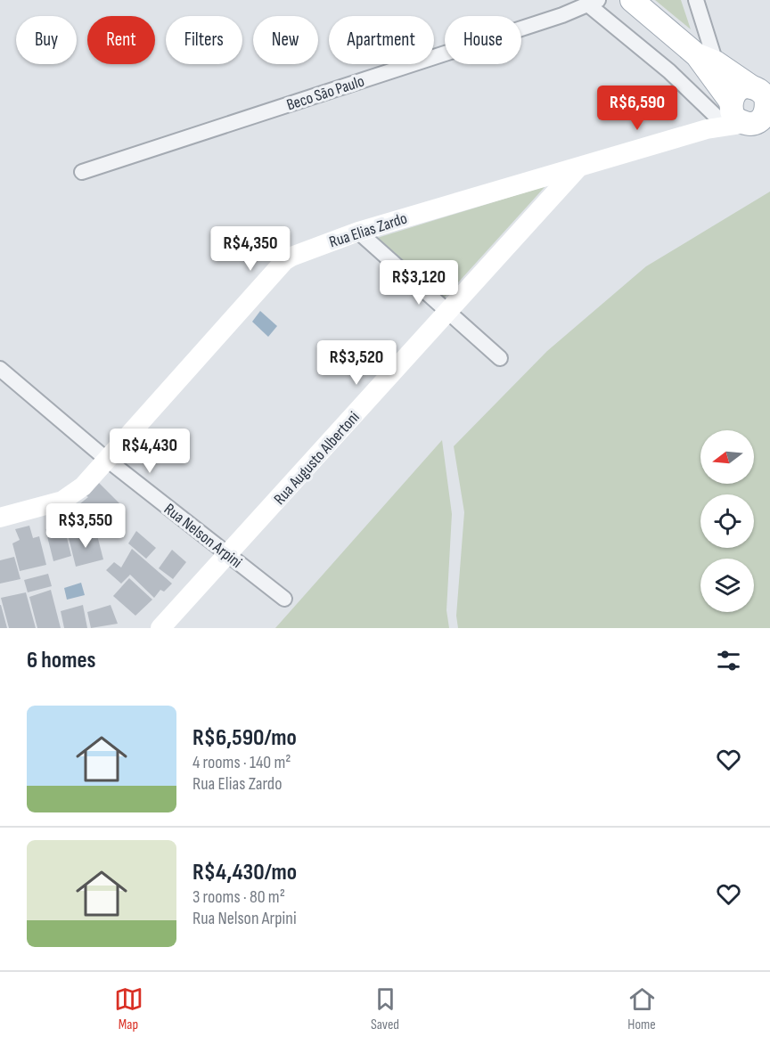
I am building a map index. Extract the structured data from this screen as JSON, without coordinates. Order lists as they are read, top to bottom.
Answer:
{
  "streets": {
    "street": [
      "Beco São Paulo",
      "Rua Elias Zardo",
      "Rua Augusto Albertoni",
      "Rua Nelson Arpini"
    ]
  },
  "crossings": [
    ["Rua Elias Zardo", "Rua Augusto Albertoni"],
    ["Rua Elias Zardo", "Rua Nelson Arpini"],
    ["Rua Augusto Albertoni", "Rua Nelson Arpini"]
  ],
  "north": "left",
  "page": {
    "chip": [
      "Buy",
      "Rent",
      "Filters",
      "New",
      "Apartment",
      "House"
    ],
    "price": [
      "R$6,590",
      "R$4,350",
      "R$3,120",
      "R$3,520",
      "R$4,430",
      "R$3,550"
    ],
    "heading": "6 homes",
    "list": [
      {
        "name": "R$6,590/mo",
        "note": "4 rooms · 140 m² · Rua Elias Zardo"
      },
      {
        "name": "R$4,430/mo",
        "note": "3 rooms · 80 m² · Rua Nelson Arpini"
      }
    ],
    "tabs": ["Map", "Saved", "Home"]
  }
}
